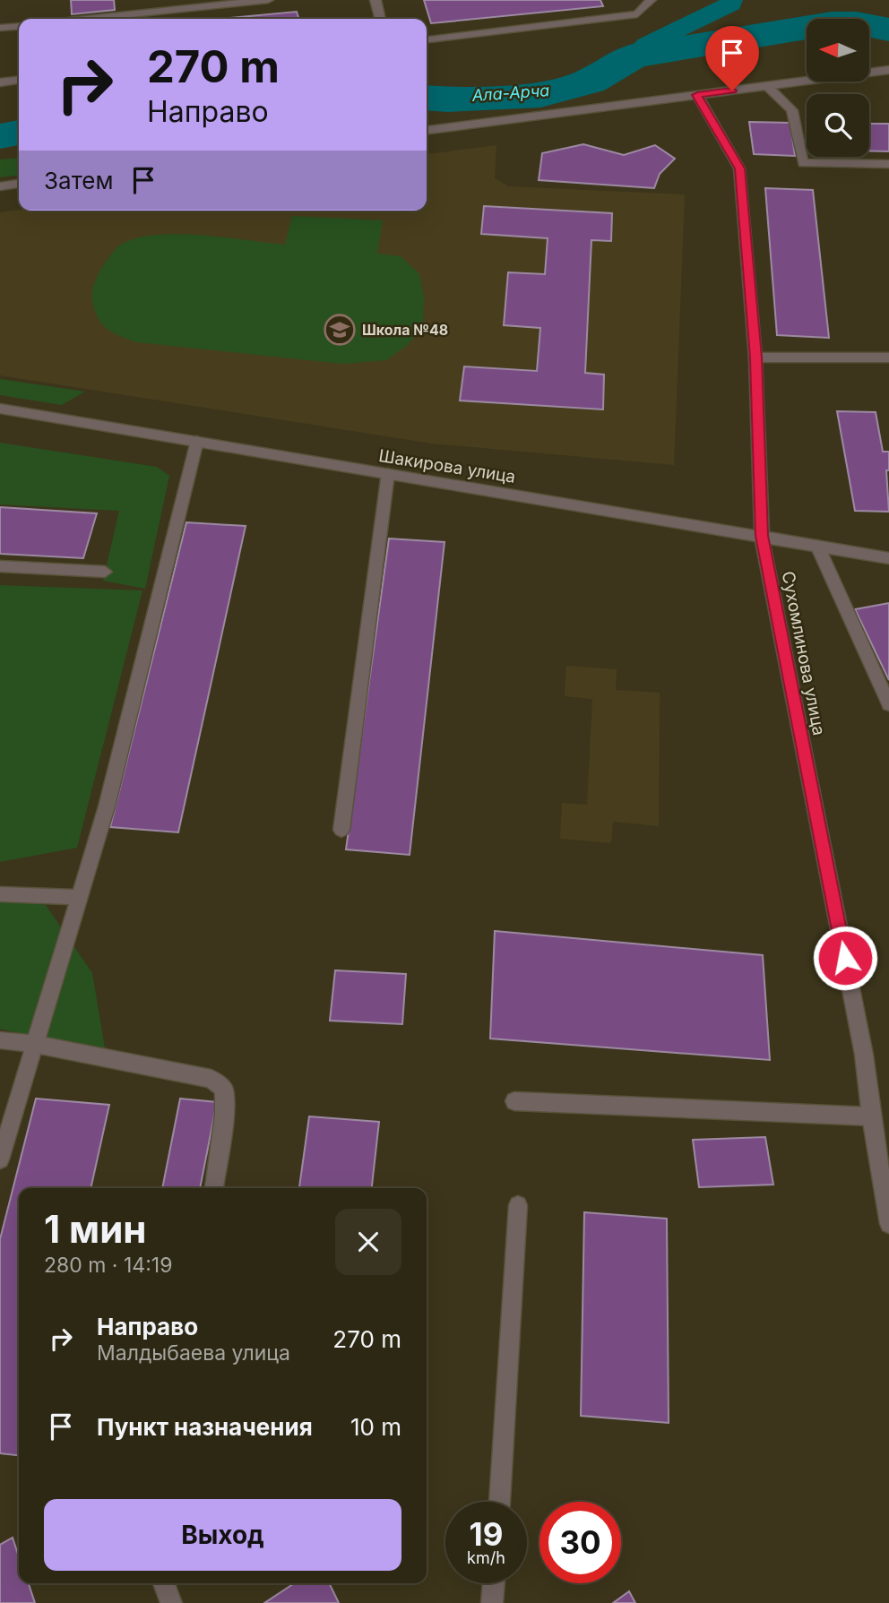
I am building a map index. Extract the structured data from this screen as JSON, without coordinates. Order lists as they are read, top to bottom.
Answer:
{
  "streets": {
    "street": ["Шакирова улица", "Сухомлинова улица"]
  },
  "crossings": [
    ["Шакирова улица", "Сухомлинова улица"]
  ],
  "water": ["Ала-Арча"],
  "places": {
    "school or university": ["Школа №48"]
  },
  "north": "left",
  "page": {
    "turn": ["270 m", "Направо"],
    "then": "Затем",
    "heading": ["1 мин", "280 m · 14:19"],
    "list": [
      {
        "name": "Направо",
        "note": "Малдыбаева улица",
        "value": "270 m"
      },
      {
        "name": "Пункт назначения",
        "value": "10 m"
      }
    ],
    "buttons": "Выход",
    "speed": "19 km/h",
    "limit": "30"
  }
}
